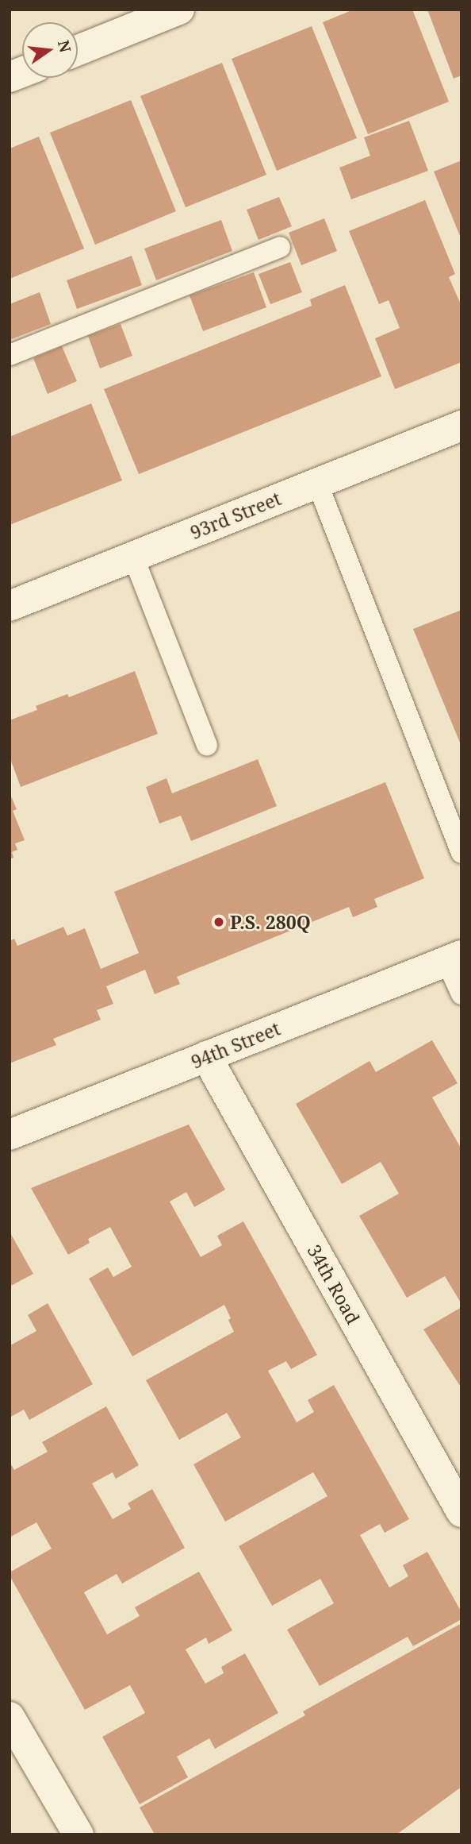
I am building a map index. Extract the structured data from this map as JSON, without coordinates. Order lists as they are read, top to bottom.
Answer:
{
  "streets": {
    "street": ["93rd Street", "94th Street", "34th Road"]
  },
  "crossings": [
    ["94th Street", "34th Road"]
  ],
  "places": ["P.S. 280Q"],
  "north": "right"
}
